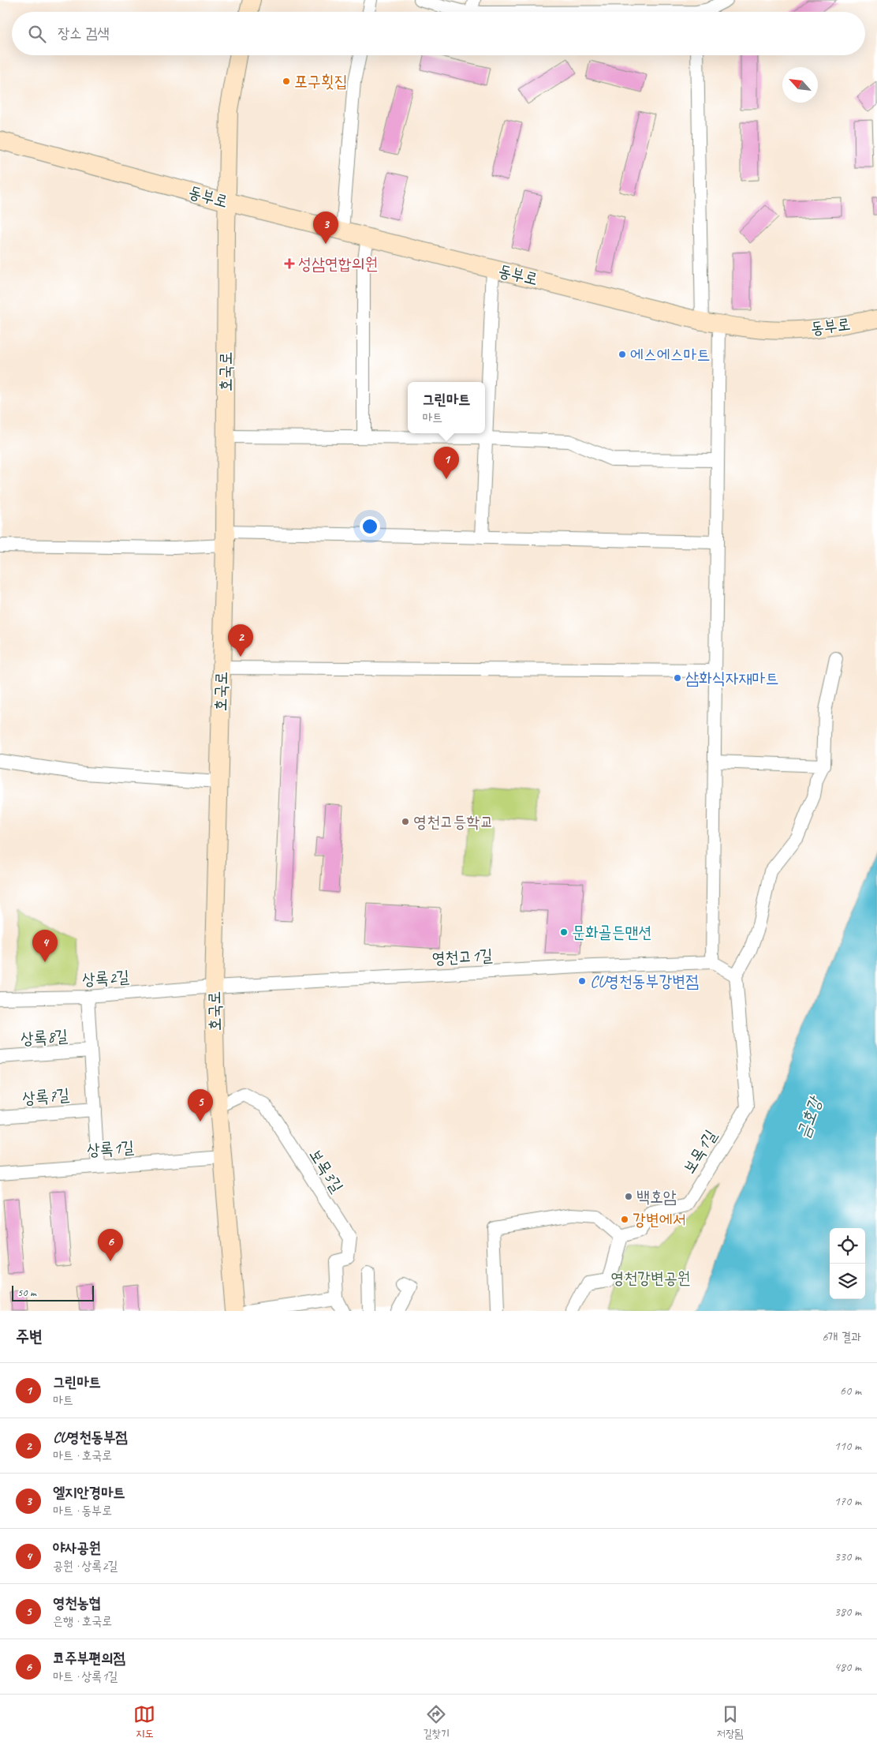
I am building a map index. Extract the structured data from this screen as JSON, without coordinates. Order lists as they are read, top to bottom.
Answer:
{
  "streets": {
    "main road": ["동부로", "호국로"],
    "street": [
      "영천고1길",
      "상록2길",
      "상록8길",
      "상록7길",
      "상록1길",
      "보목1길",
      "보목3길"
    ]
  },
  "crossings": [
    ["동부로", "호국로"],
    ["호국로", "영천고1길"],
    ["호국로", "상록2길"],
    ["호국로", "상록1길"],
    ["호국로", "보목3길"],
    ["영천고1길", "상록2길"]
  ],
  "water": ["금호강"],
  "parks": ["영천강변공원"],
  "places": {
    "other": [
      "포구횟집",
      "에스에스마트",
      "삼화식자재마트",
      "영천고등학교",
      "문화골든맨션",
      "CU영천동부강변점",
      "백호암",
      "강변에서"
    ],
    "health": ["성삼연합의원"]
  },
  "scale_bar": "50 m",
  "north": "top left",
  "page": {
    "search": "장소 검색",
    "pins": [
      "3",
      "1",
      "2",
      "4",
      "5",
      "6"
    ],
    "popup": ["그린마트", "마트"],
    "scale": "50 m",
    "heading": ["주변", "6개 결과"],
    "list": [
      {
        "mark": "1",
        "name": "그린마트",
        "note": "마트",
        "value": "60 m"
      },
      {
        "mark": "2",
        "name": "CU영천동부점",
        "note": "마트 · 호국로",
        "value": "110 m"
      },
      {
        "mark": "3",
        "name": "엘지안경마트",
        "note": "마트 · 동부로",
        "value": "170 m"
      },
      {
        "mark": "4",
        "name": "야사공원",
        "note": "공원 · 상록2길",
        "value": "330 m"
      },
      {
        "mark": "5",
        "name": "영천농협",
        "note": "은행 · 호국로",
        "value": "380 m"
      },
      {
        "mark": "6",
        "name": "코주부편의점",
        "note": "마트 · 상록1길",
        "value": "480 m"
      }
    ],
    "nav": ["지도", "길찾기", "저장됨"]
  }
}
